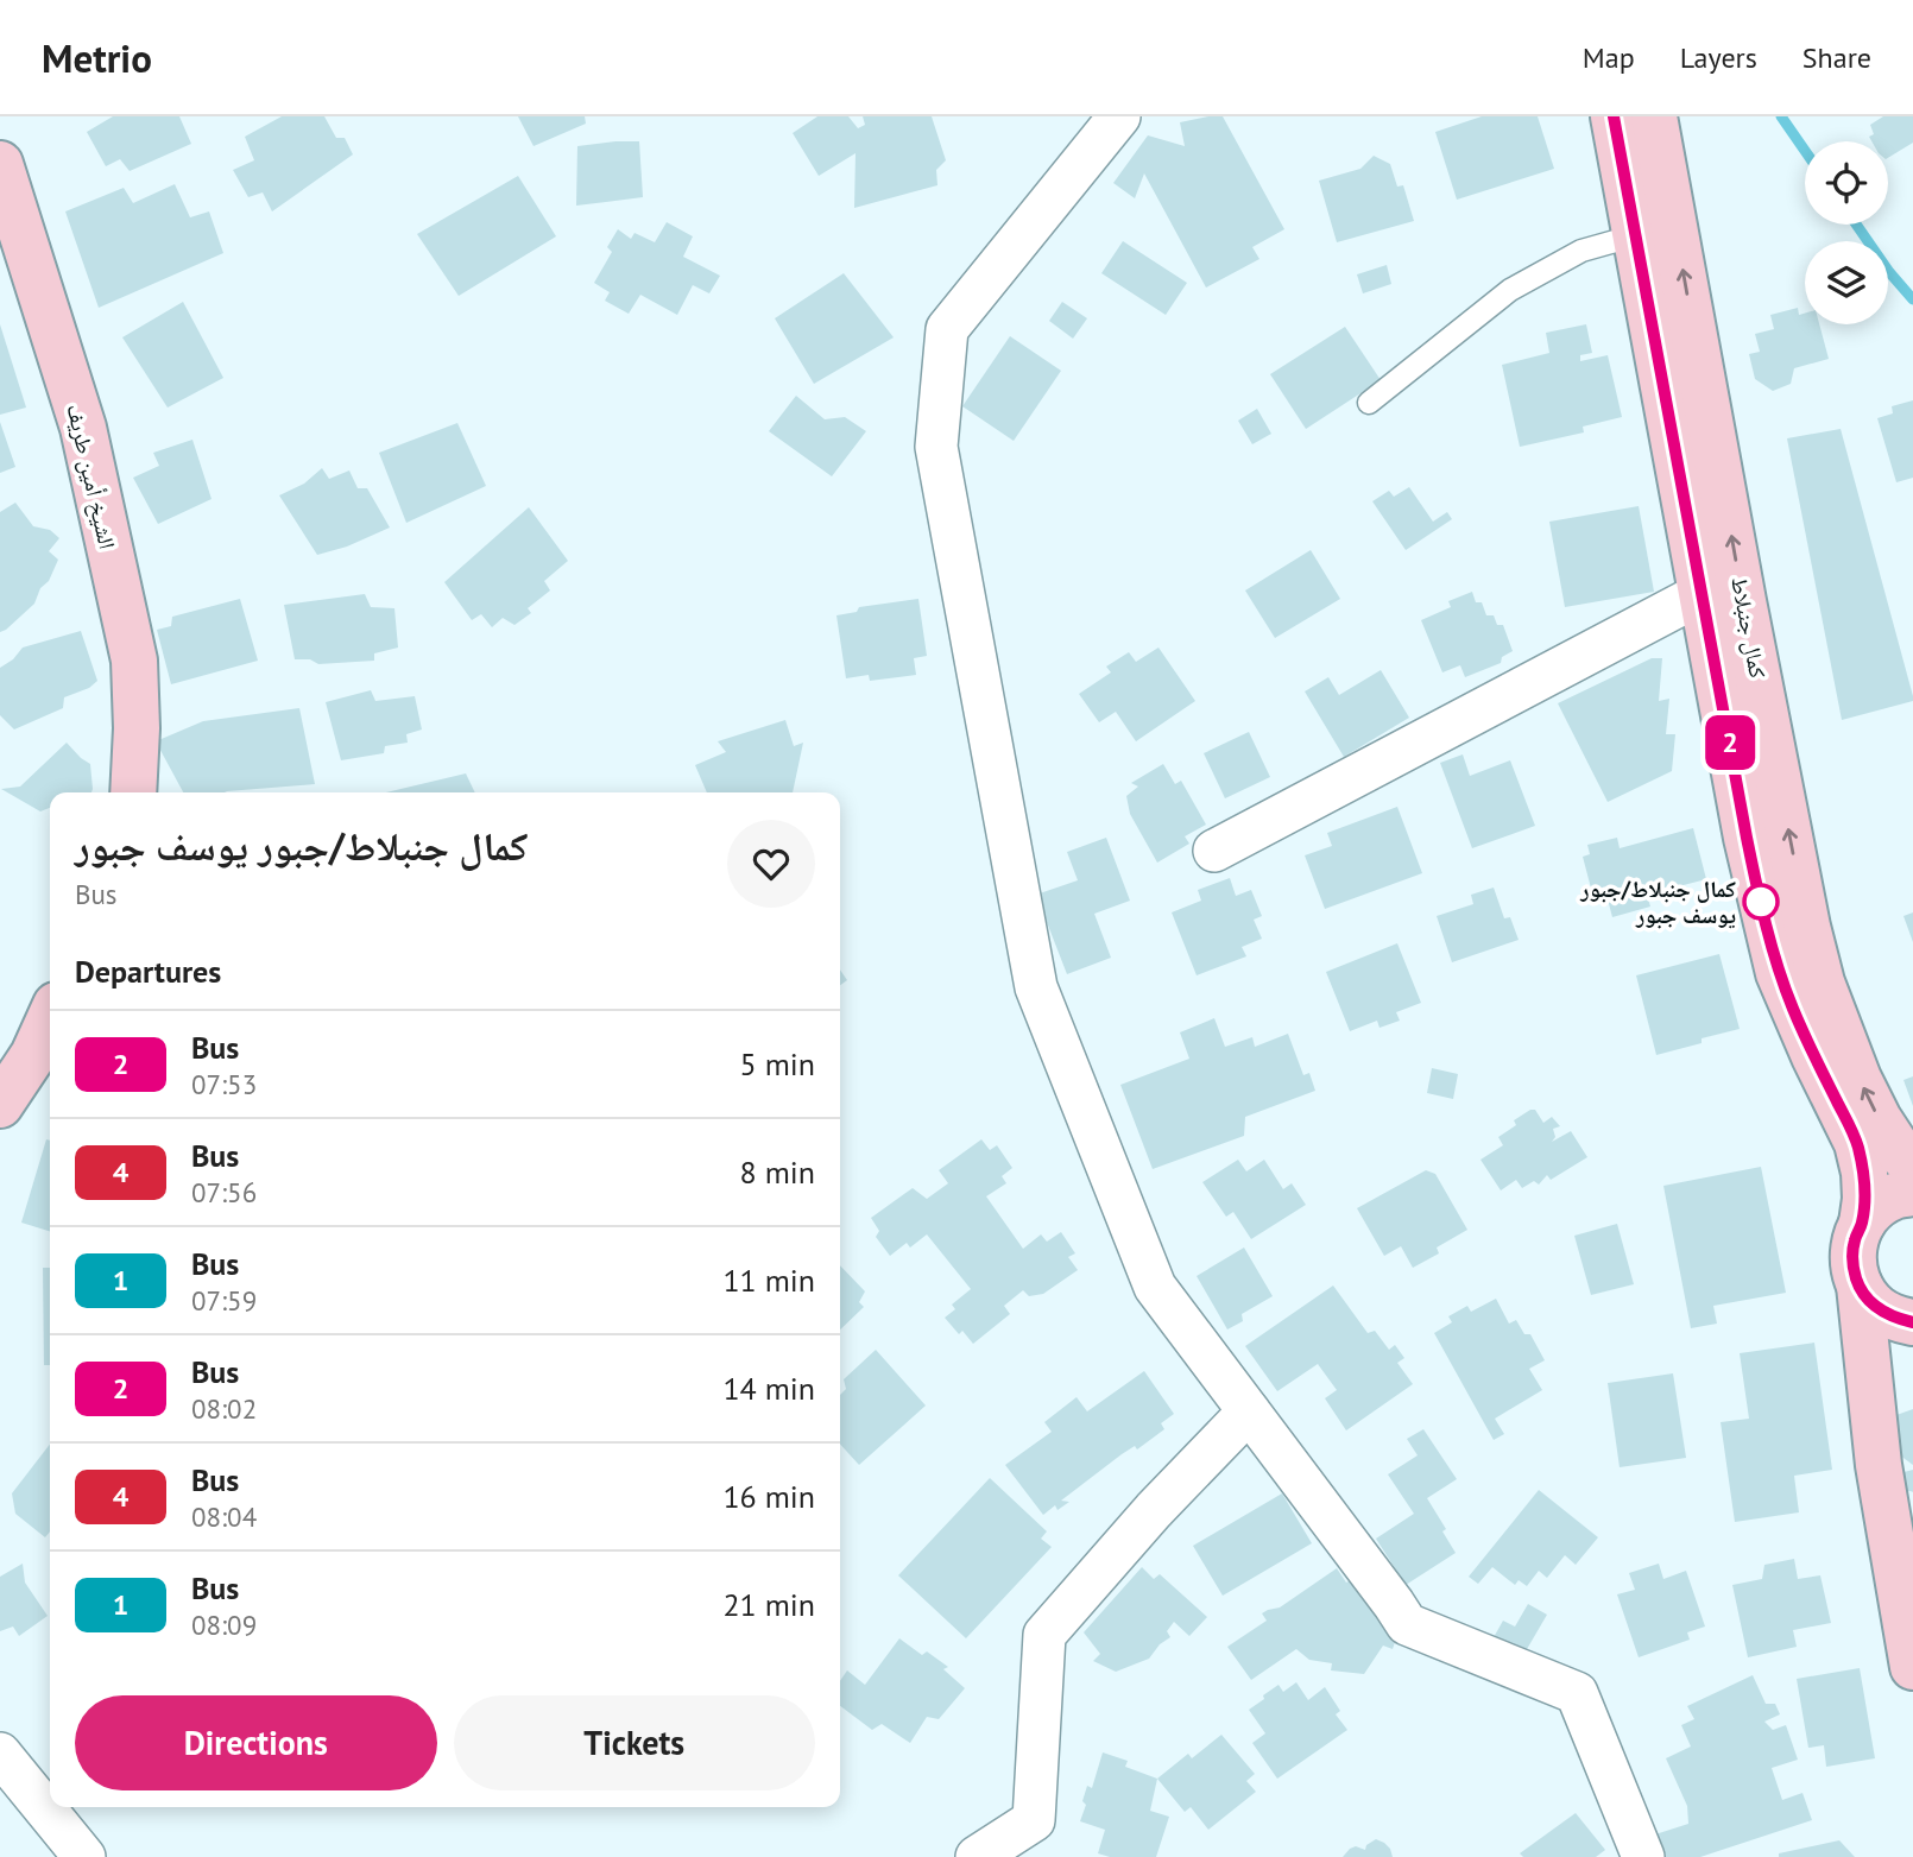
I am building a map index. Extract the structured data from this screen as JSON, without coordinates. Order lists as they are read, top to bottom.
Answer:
{
  "streets": {
    "main road": ["الشيخ أمين طريف", "كمال جنبلاط"]
  },
  "places": ["كمال جنبلاط/جبور يوسف جبور"],
  "lines": ["bus line 2"],
  "page": {
    "header": "Metrio",
    "nav": ["Map", "Layers", "Share"],
    "on_map": "2",
    "heading": [
      ["كمال جنبلاط/جبور يوسف جبور", "Bus"],
      "Departures"
    ],
    "list": [
      {
        "mark": "2",
        "name": "Bus",
        "note": "07:53",
        "value": "5 min"
      },
      {
        "mark": "4",
        "name": "Bus",
        "note": "07:56",
        "value": "8 min"
      },
      {
        "mark": "1",
        "name": "Bus",
        "note": "07:59",
        "value": "11 min"
      },
      {
        "mark": "2",
        "name": "Bus",
        "note": "08:02",
        "value": "14 min"
      },
      {
        "mark": "4",
        "name": "Bus",
        "note": "08:04",
        "value": "16 min"
      },
      {
        "mark": "1",
        "name": "Bus",
        "note": "08:09",
        "value": "21 min"
      }
    ],
    "buttons": ["Directions", "Tickets"]
  }
}
